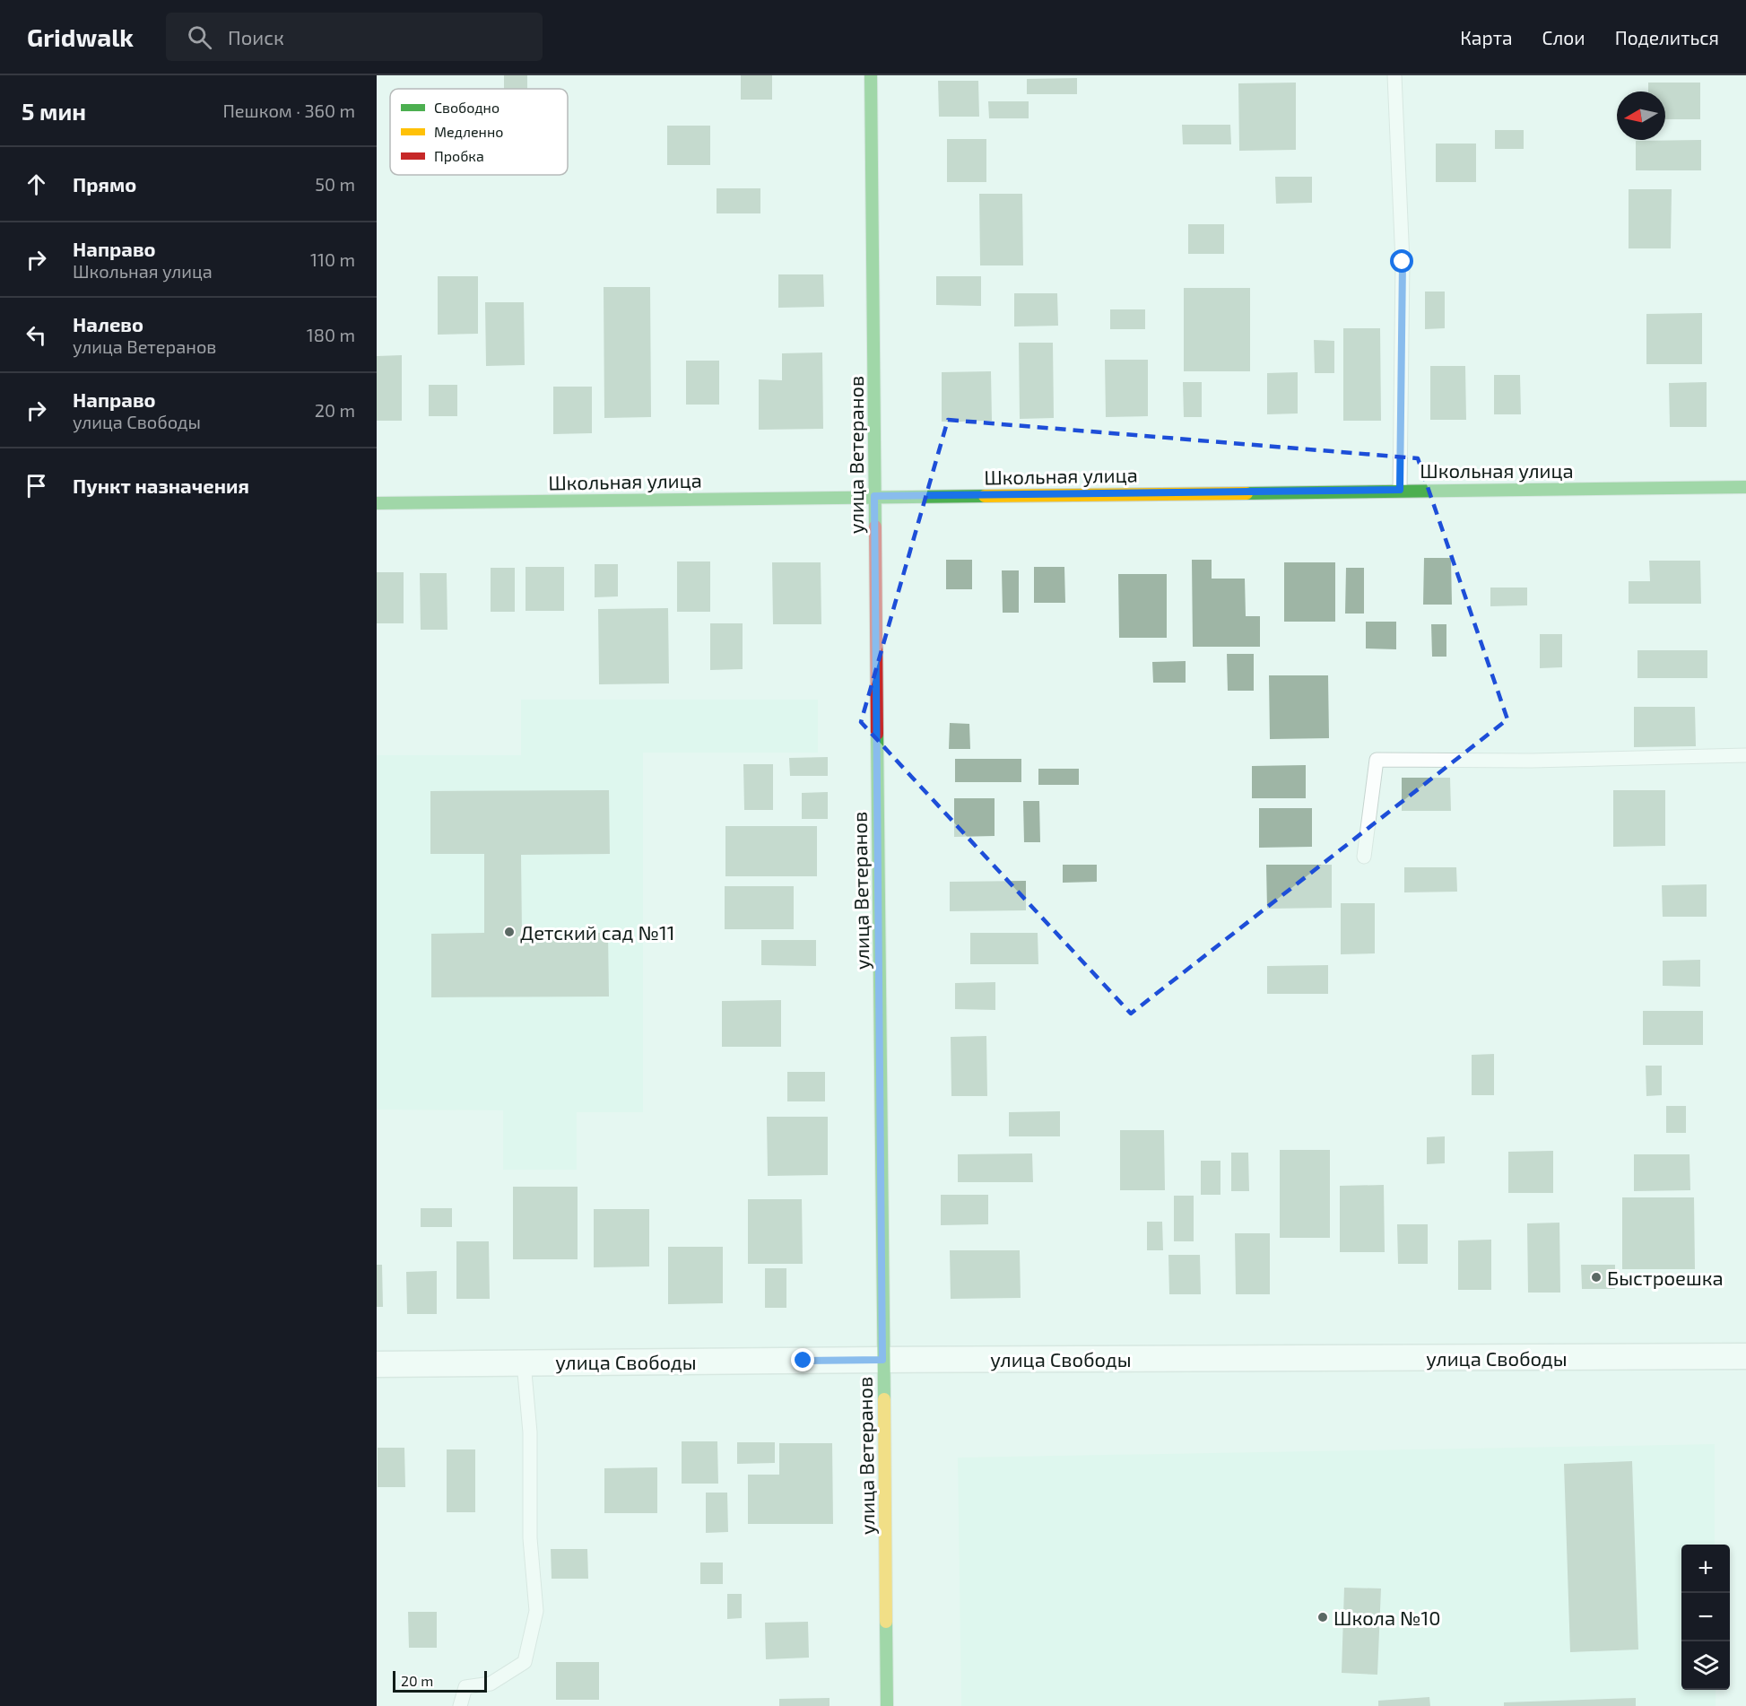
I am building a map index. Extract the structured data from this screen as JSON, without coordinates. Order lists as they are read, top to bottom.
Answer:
{
  "streets": {
    "street": ["улица Ветеранов", "Школьная улица", "улица Свободы"]
  },
  "crossings": [
    ["улица Ветеранов", "Школьная улица"],
    ["улица Ветеранов", "улица Свободы"]
  ],
  "places": ["Детский сад №11", "Быстроешка", "Школа №10"],
  "legend": ["Свободно", "Медленно", "Пробка"],
  "scale_bar": "20 m",
  "north": "left",
  "page": {
    "header": "Gridwalk",
    "search": "Поиск",
    "nav": ["Карта", "Слои", "Поделиться"],
    "heading": ["5 мин", "Пешком · 360 m"],
    "list": [
      ["Прямо", "50 m"],
      ["Направо", "Школьная улица", "110 m"],
      ["Налево", "улица Ветеранов", "180 m"],
      ["Направо", "улица Свободы", "20 m"],
      "Пункт назначения"
    ],
    "map_buttons": ["+", "−"],
    "scale": "20 m"
  }
}
